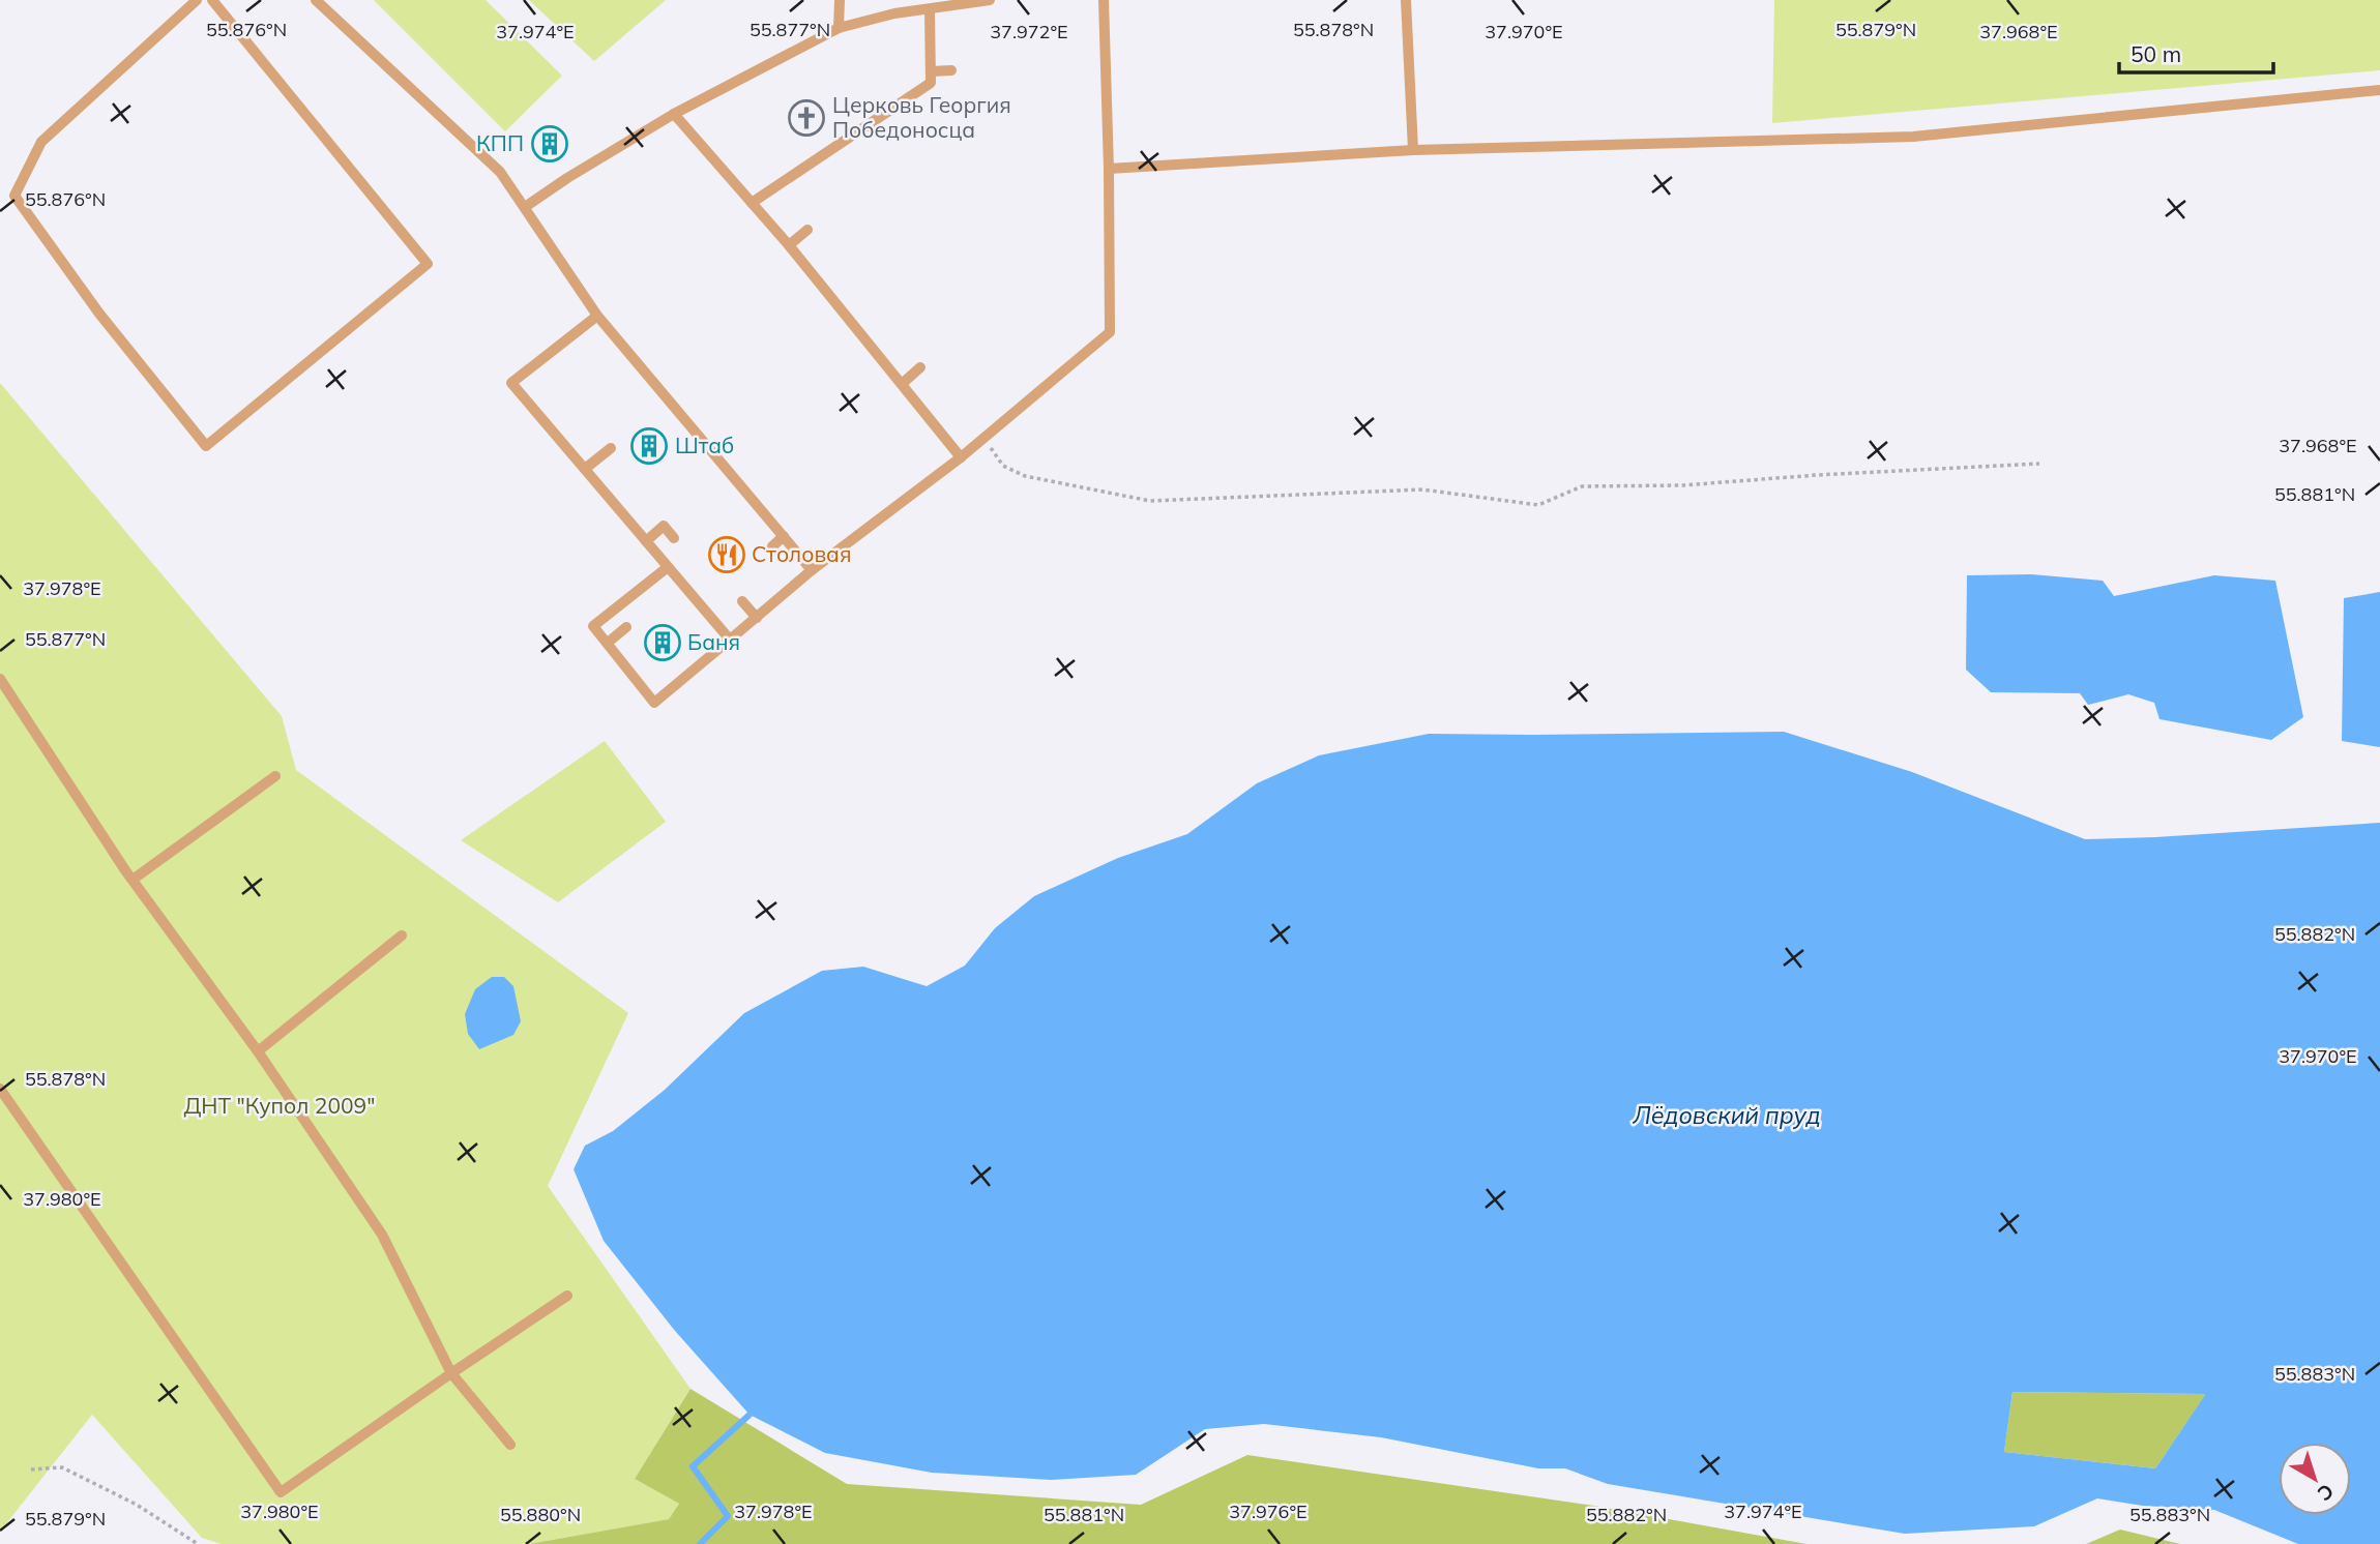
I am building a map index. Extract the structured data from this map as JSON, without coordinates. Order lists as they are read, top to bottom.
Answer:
{
  "water": ["Лёдовский пруд"],
  "parks": ["ДНТ \"Купол 2009\""],
  "places": {
    "church": ["Церковь Георгия Победоносца"],
    "building": ["КПП", "Штаб", "Баня"],
    "restaurant": ["Столовая"]
  },
  "scale_bar": "50 m",
  "north": "bottom right",
  "coordinates": [
    "55.877°N",
    "55.879°N",
    "55.876°N",
    "55.878°N",
    "37.974°E",
    "37.972°E",
    "37.970°E",
    "37.968°E",
    "55.881°N",
    "37.978°E",
    "55.882°N",
    "37.980°E",
    "55.883°N",
    "37.976°E",
    "55.880°N"
  ]
}
